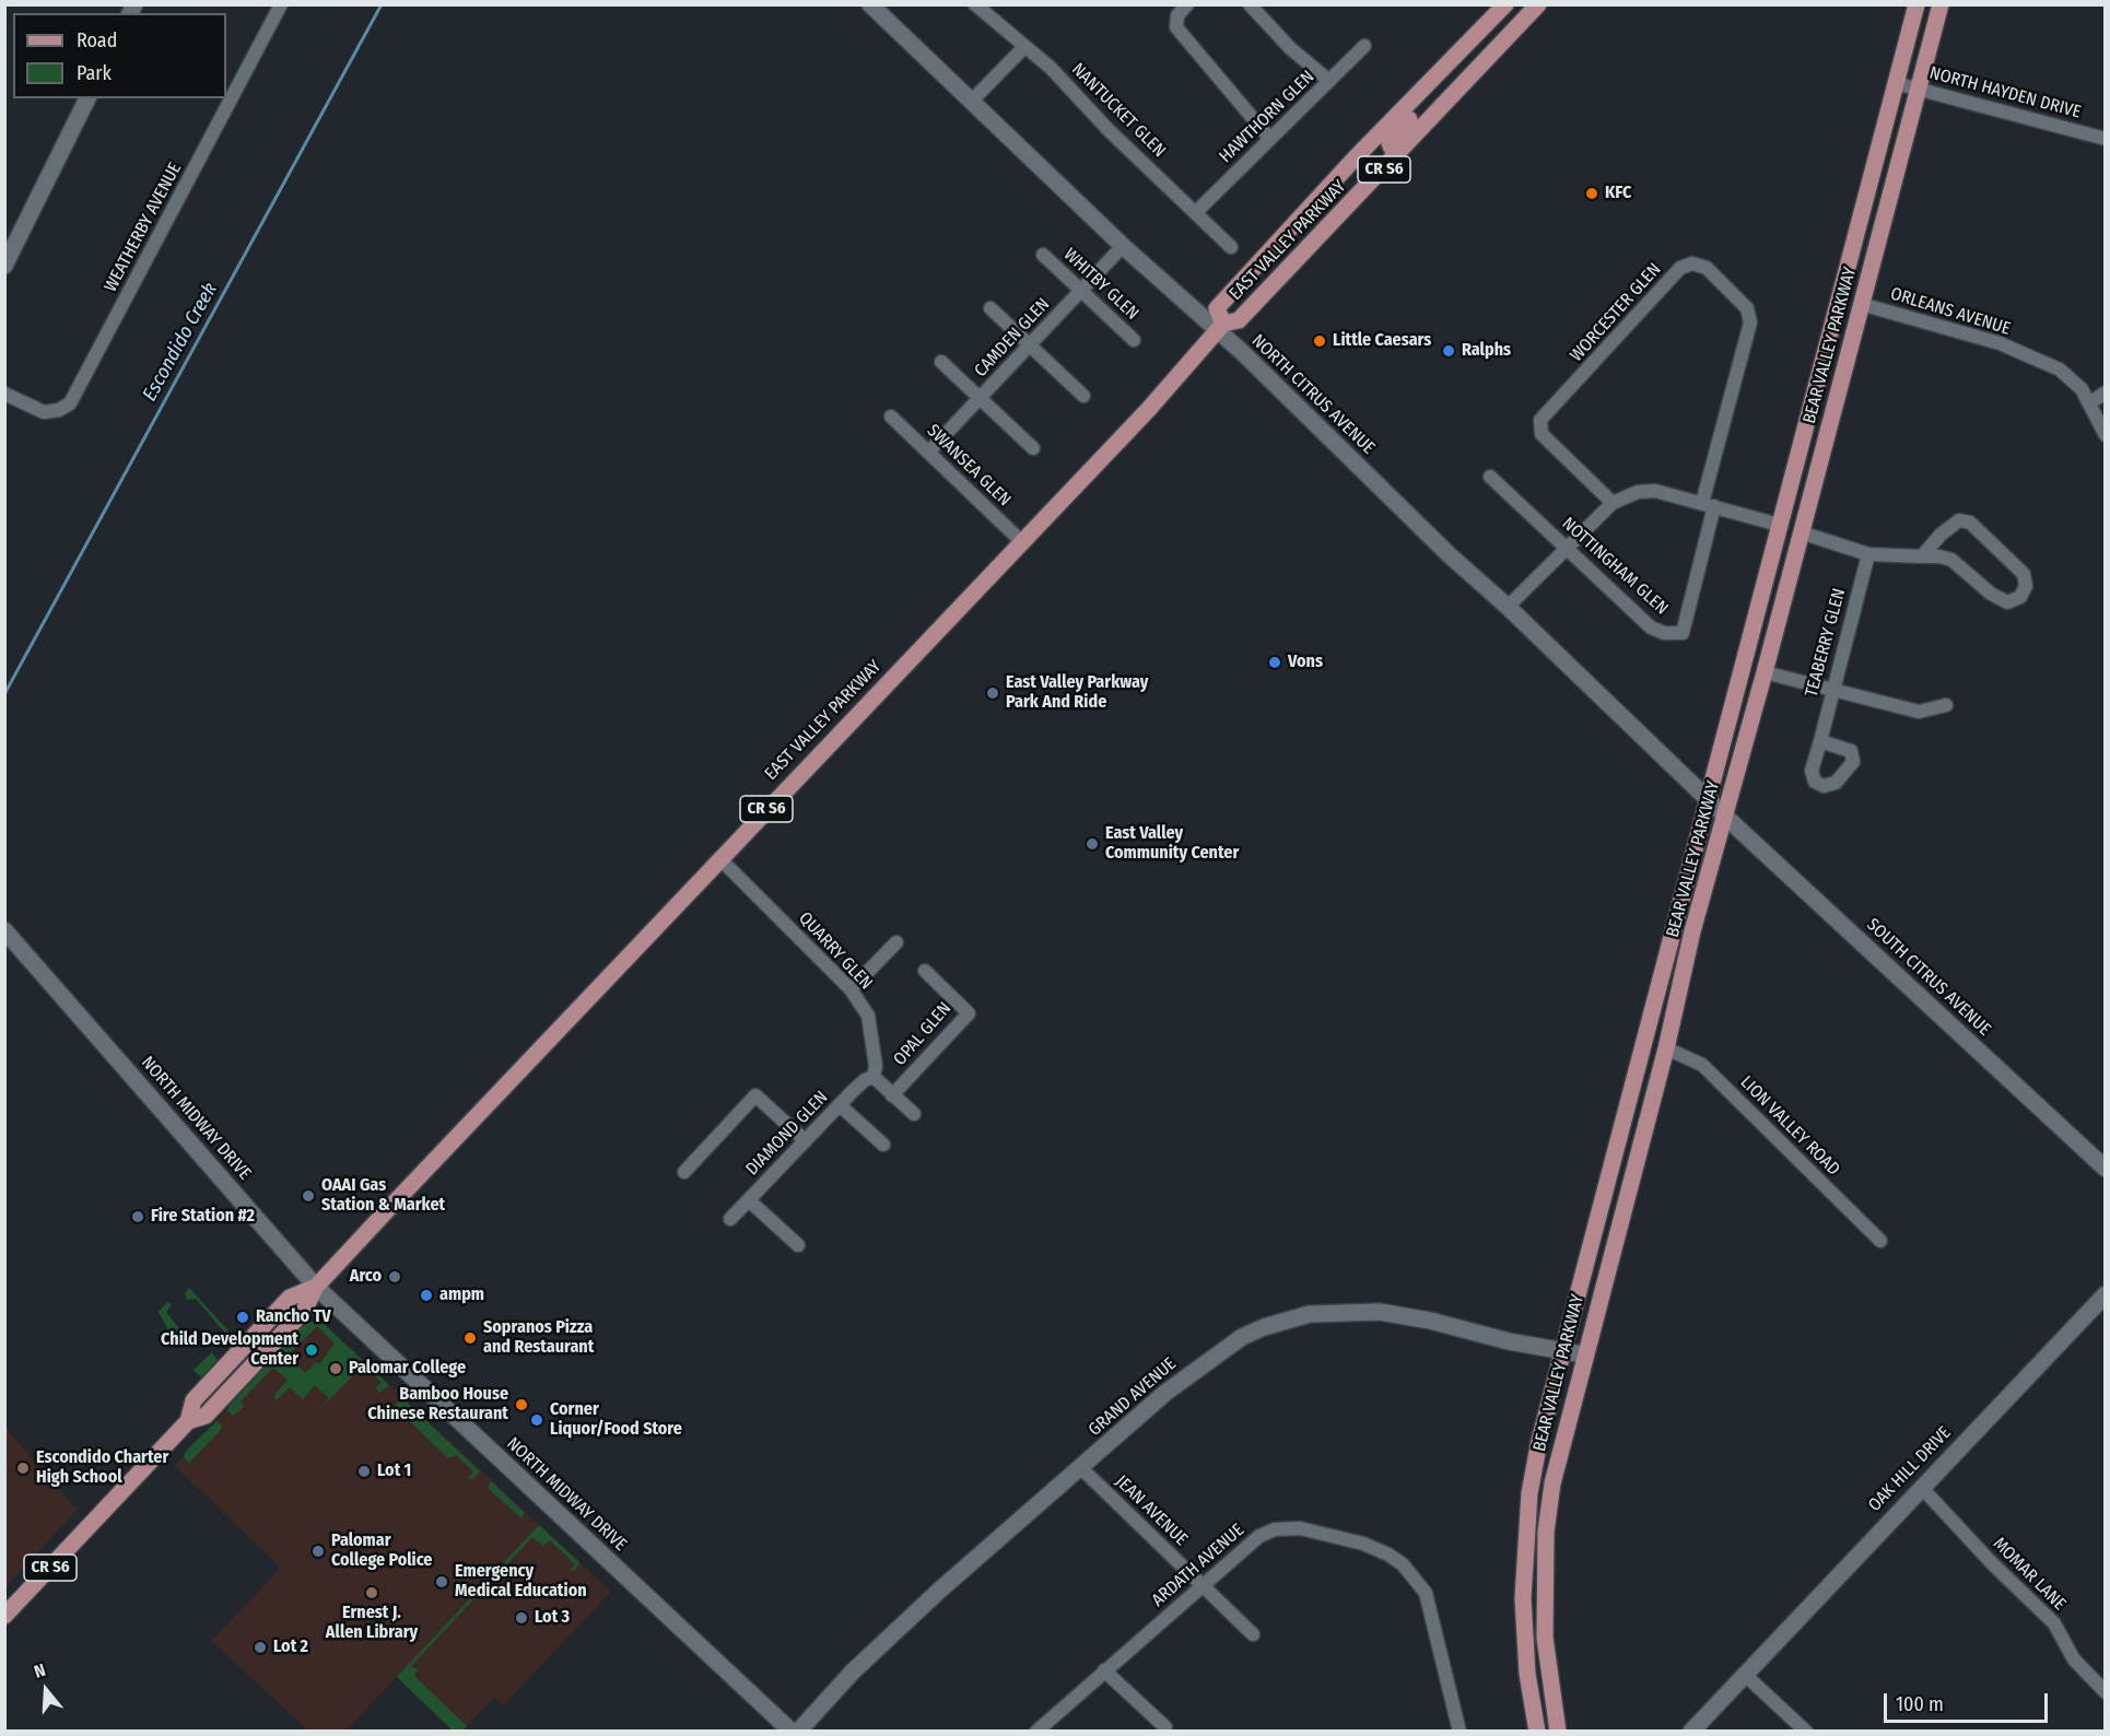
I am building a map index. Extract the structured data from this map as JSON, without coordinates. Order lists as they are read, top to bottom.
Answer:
{
  "streets": {
    "main road": ["CR S6", "EAST VALLEY PARKWAY", "BEAR VALLEY PARKWAY"],
    "street": [
      "NORTH HAYDEN DRIVE",
      "NANTUCKET GLEN",
      "HAWTHORN GLEN",
      "WEATHERBY AVENUE",
      "WHITBY GLEN",
      "ORLEANS AVENUE",
      "WORCESTER GLEN",
      "CAMDEN GLEN",
      "NORTH CITRUS AVENUE",
      "SWANSEA GLEN",
      "NOTTINGHAM GLEN",
      "TEABERRY GLEN",
      "QUARRY GLEN",
      "SOUTH CITRUS AVENUE",
      "OPAL GLEN",
      "NORTH MIDWAY DRIVE",
      "LION VALLEY ROAD",
      "DIAMOND GLEN",
      "GRAND AVENUE",
      "OAK HILL DRIVE",
      "JEAN AVENUE",
      "ARDATH AVENUE",
      "MOMAR LANE"
    ]
  },
  "crossings": [
    ["NORTH HAYDEN DRIVE", "BEAR VALLEY PARKWAY"],
    ["NANTUCKET GLEN", "HAWTHORN GLEN"],
    ["EAST VALLEY PARKWAY", "NORTH CITRUS AVENUE"],
    ["EAST VALLEY PARKWAY", "SWANSEA GLEN"],
    ["EAST VALLEY PARKWAY", "QUARRY GLEN"],
    ["EAST VALLEY PARKWAY", "NORTH MIDWAY DRIVE"],
    ["WHITBY GLEN", "CAMDEN GLEN"],
    ["ORLEANS AVENUE", "BEAR VALLEY PARKWAY"],
    ["WORCESTER GLEN", "NOTTINGHAM GLEN"],
    ["CAMDEN GLEN", "NORTH CITRUS AVENUE"],
    ["CAMDEN GLEN", "SWANSEA GLEN"],
    ["BEAR VALLEY PARKWAY", "NORTH CITRUS AVENUE"],
    ["BEAR VALLEY PARKWAY", "SOUTH CITRUS AVENUE"],
    ["BEAR VALLEY PARKWAY", "LION VALLEY ROAD"],
    ["BEAR VALLEY PARKWAY", "GRAND AVENUE"],
    ["NORTH CITRUS AVENUE", "SOUTH CITRUS AVENUE"],
    ["QUARRY GLEN", "DIAMOND GLEN"],
    ["GRAND AVENUE", "JEAN AVENUE"],
    ["OAK HILL DRIVE", "MOMAR LANE"],
    ["JEAN AVENUE", "ARDATH AVENUE"]
  ],
  "water": ["Escondido Creek"],
  "places": [
    "KFC",
    "Little Caesars",
    "Ralphs",
    "Vons",
    "East Valley Parkway Park And Ride",
    "East Valley Community Center",
    "OAAI Gas Station & Market",
    "Fire Station #2",
    "Arco",
    "ampm",
    "Rancho TV",
    "Sopranos Pizza and Restaurant",
    "Child Development Center",
    "Palomar College",
    "Bamboo House Chinese Restaurant",
    "Corner Liquor/Food Store",
    "Escondido Charter High School",
    "Lot 1",
    "Palomar College Police",
    "Emergency Medical Education",
    "Ernest J. Allen Library",
    "Lot 3",
    "Lot 2"
  ],
  "legend": ["Road", "Park"],
  "scale_bar": "100 m",
  "north": "top"
}
